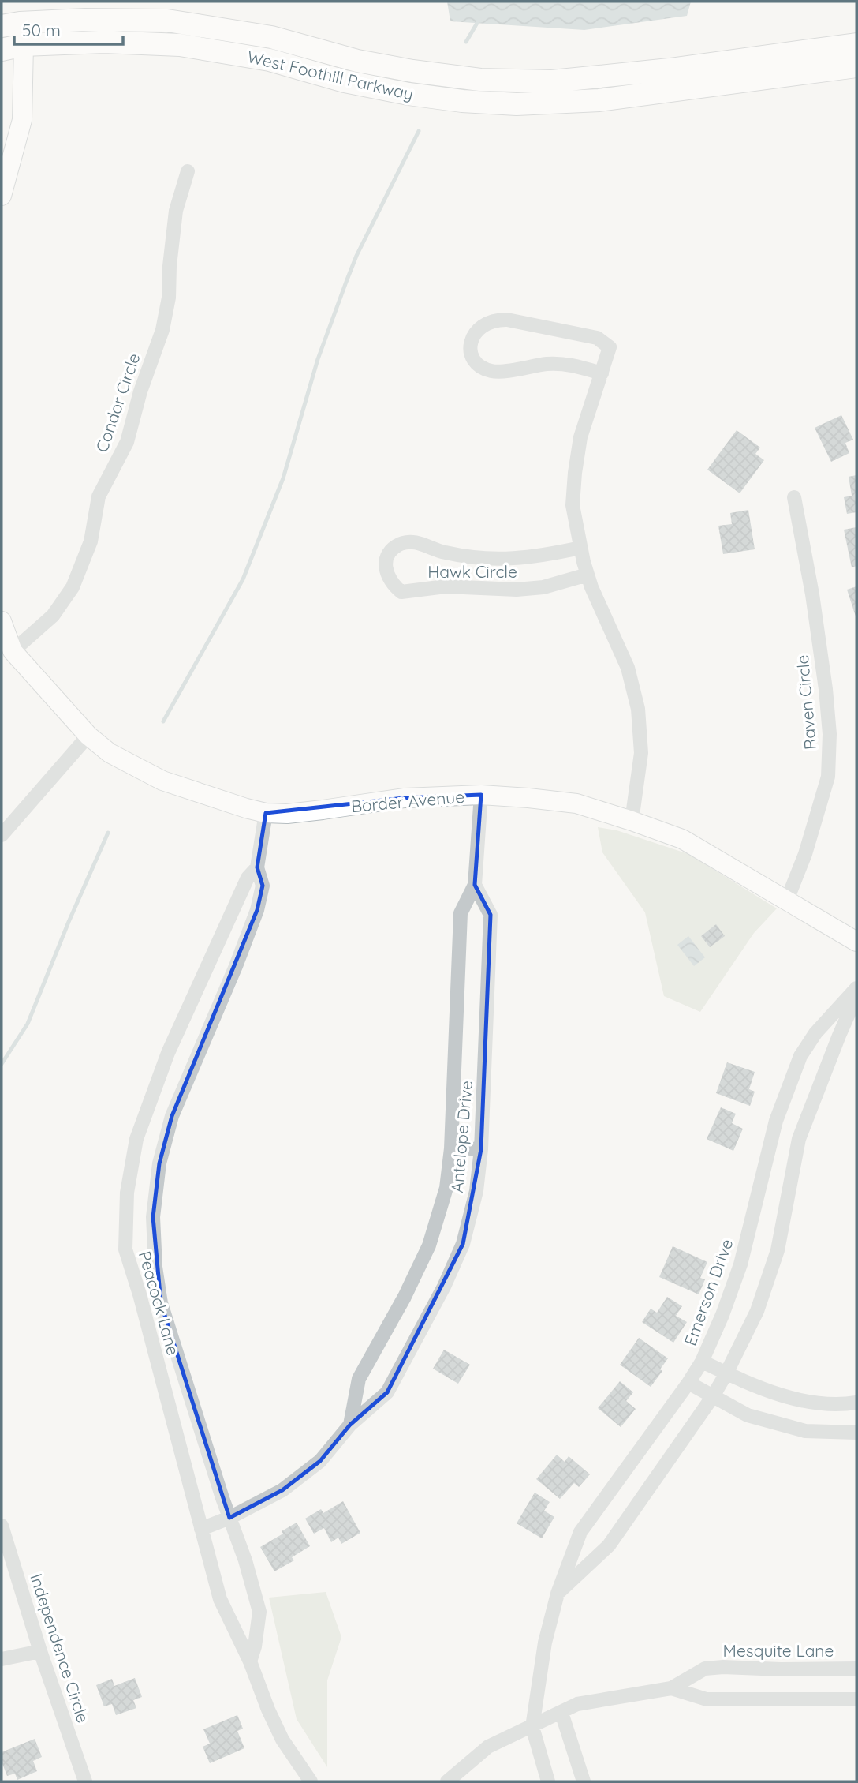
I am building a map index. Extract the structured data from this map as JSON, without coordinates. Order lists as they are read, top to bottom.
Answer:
{
  "streets": {
    "main road": ["West Foothill Parkway"],
    "street": [
      "Condor Circle",
      "Hawk Circle",
      "Raven Circle",
      "Border Avenue",
      "Antelope Drive",
      "Emerson Drive",
      "Peacock Lane",
      "Independence Circle",
      "Mesquite Lane"
    ]
  },
  "crossings": [
    ["Condor Circle", "Border Avenue"],
    ["Raven Circle", "Border Avenue"],
    ["Border Avenue", "Antelope Drive"],
    ["Border Avenue", "Peacock Lane"],
    ["Antelope Drive", "Peacock Lane"],
    ["Emerson Drive", "Mesquite Lane"]
  ],
  "scale_bar": "50 m"
}
